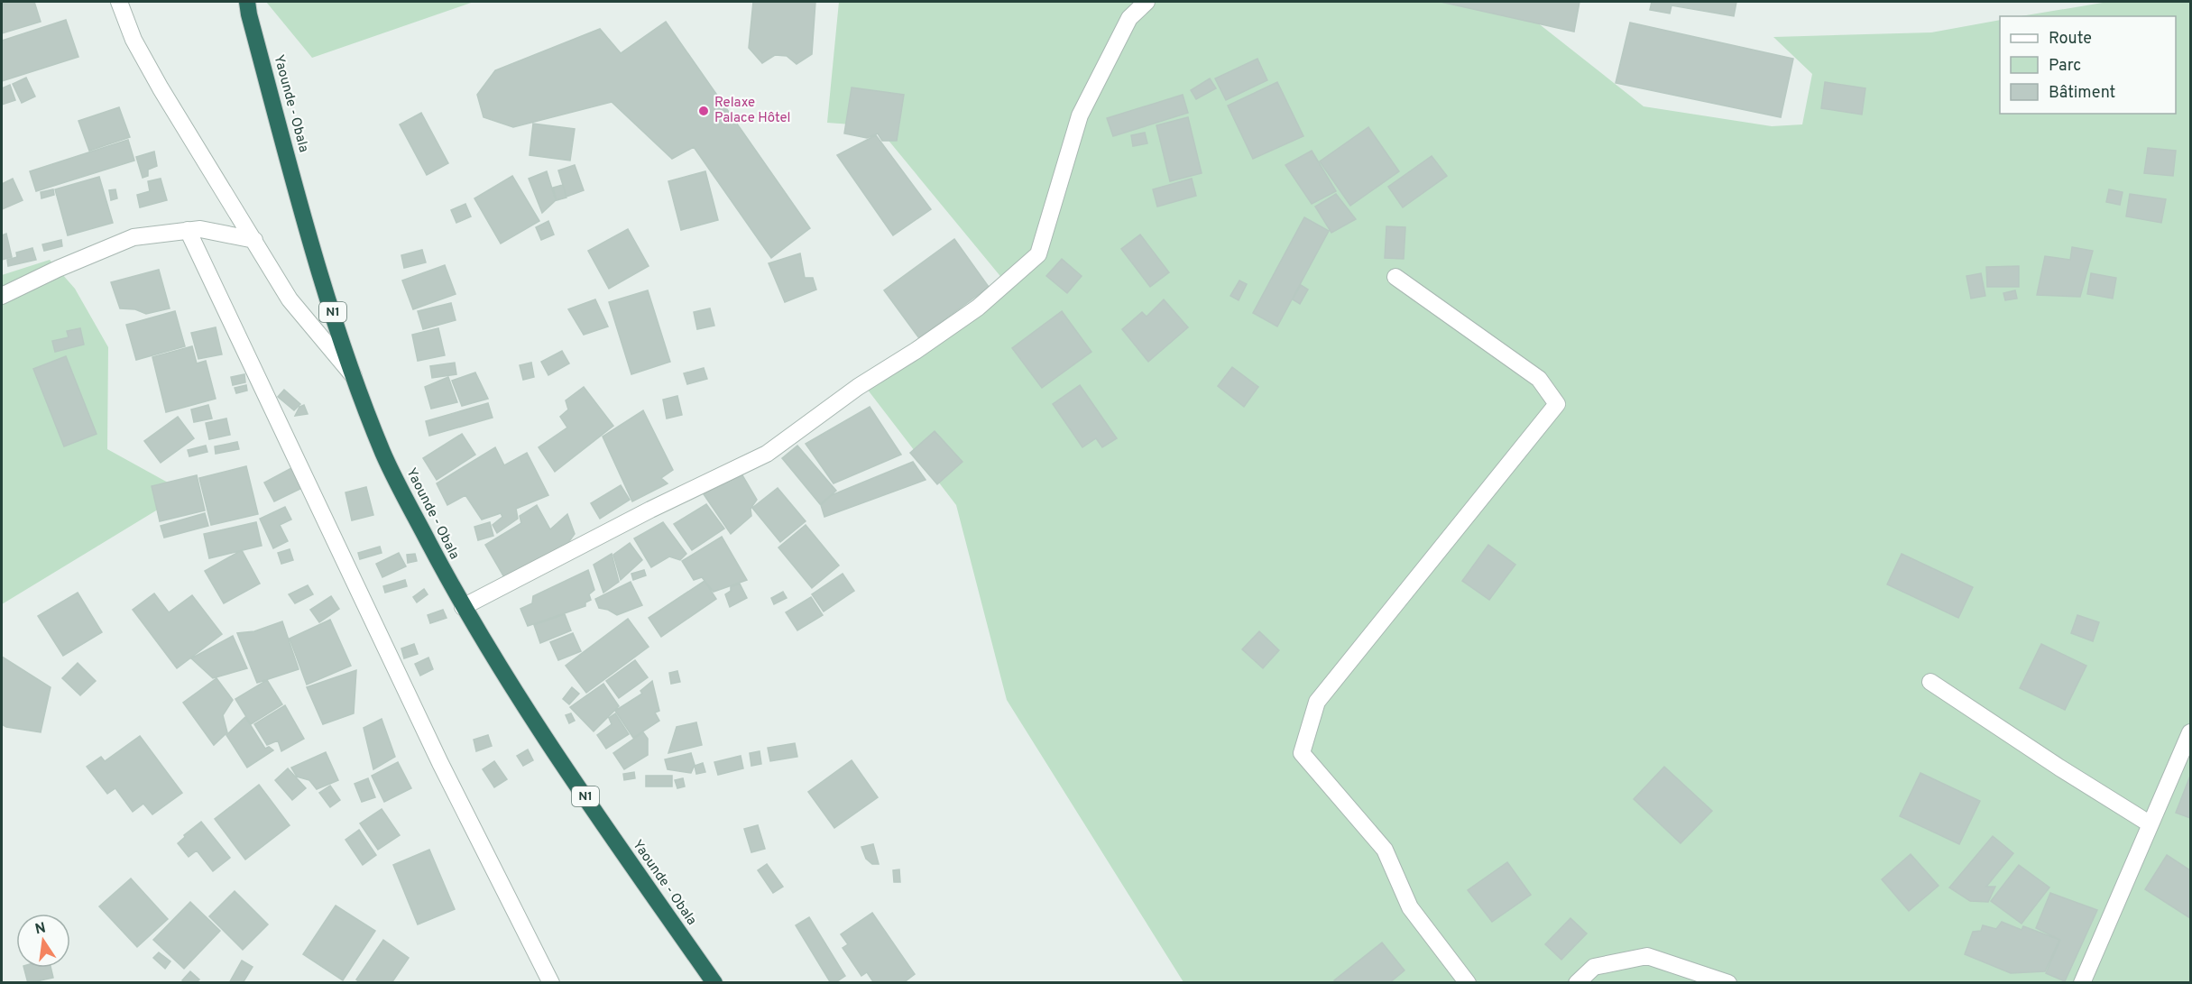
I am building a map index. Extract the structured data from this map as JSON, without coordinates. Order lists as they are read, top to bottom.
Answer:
{
  "streets": {
    "highway": ["Yaounde - Obala", "N1"]
  },
  "places": ["Relaxe Palace Hôtel"],
  "legend": ["Route", "Parc", "Bâtiment"],
  "north": "top"
}
